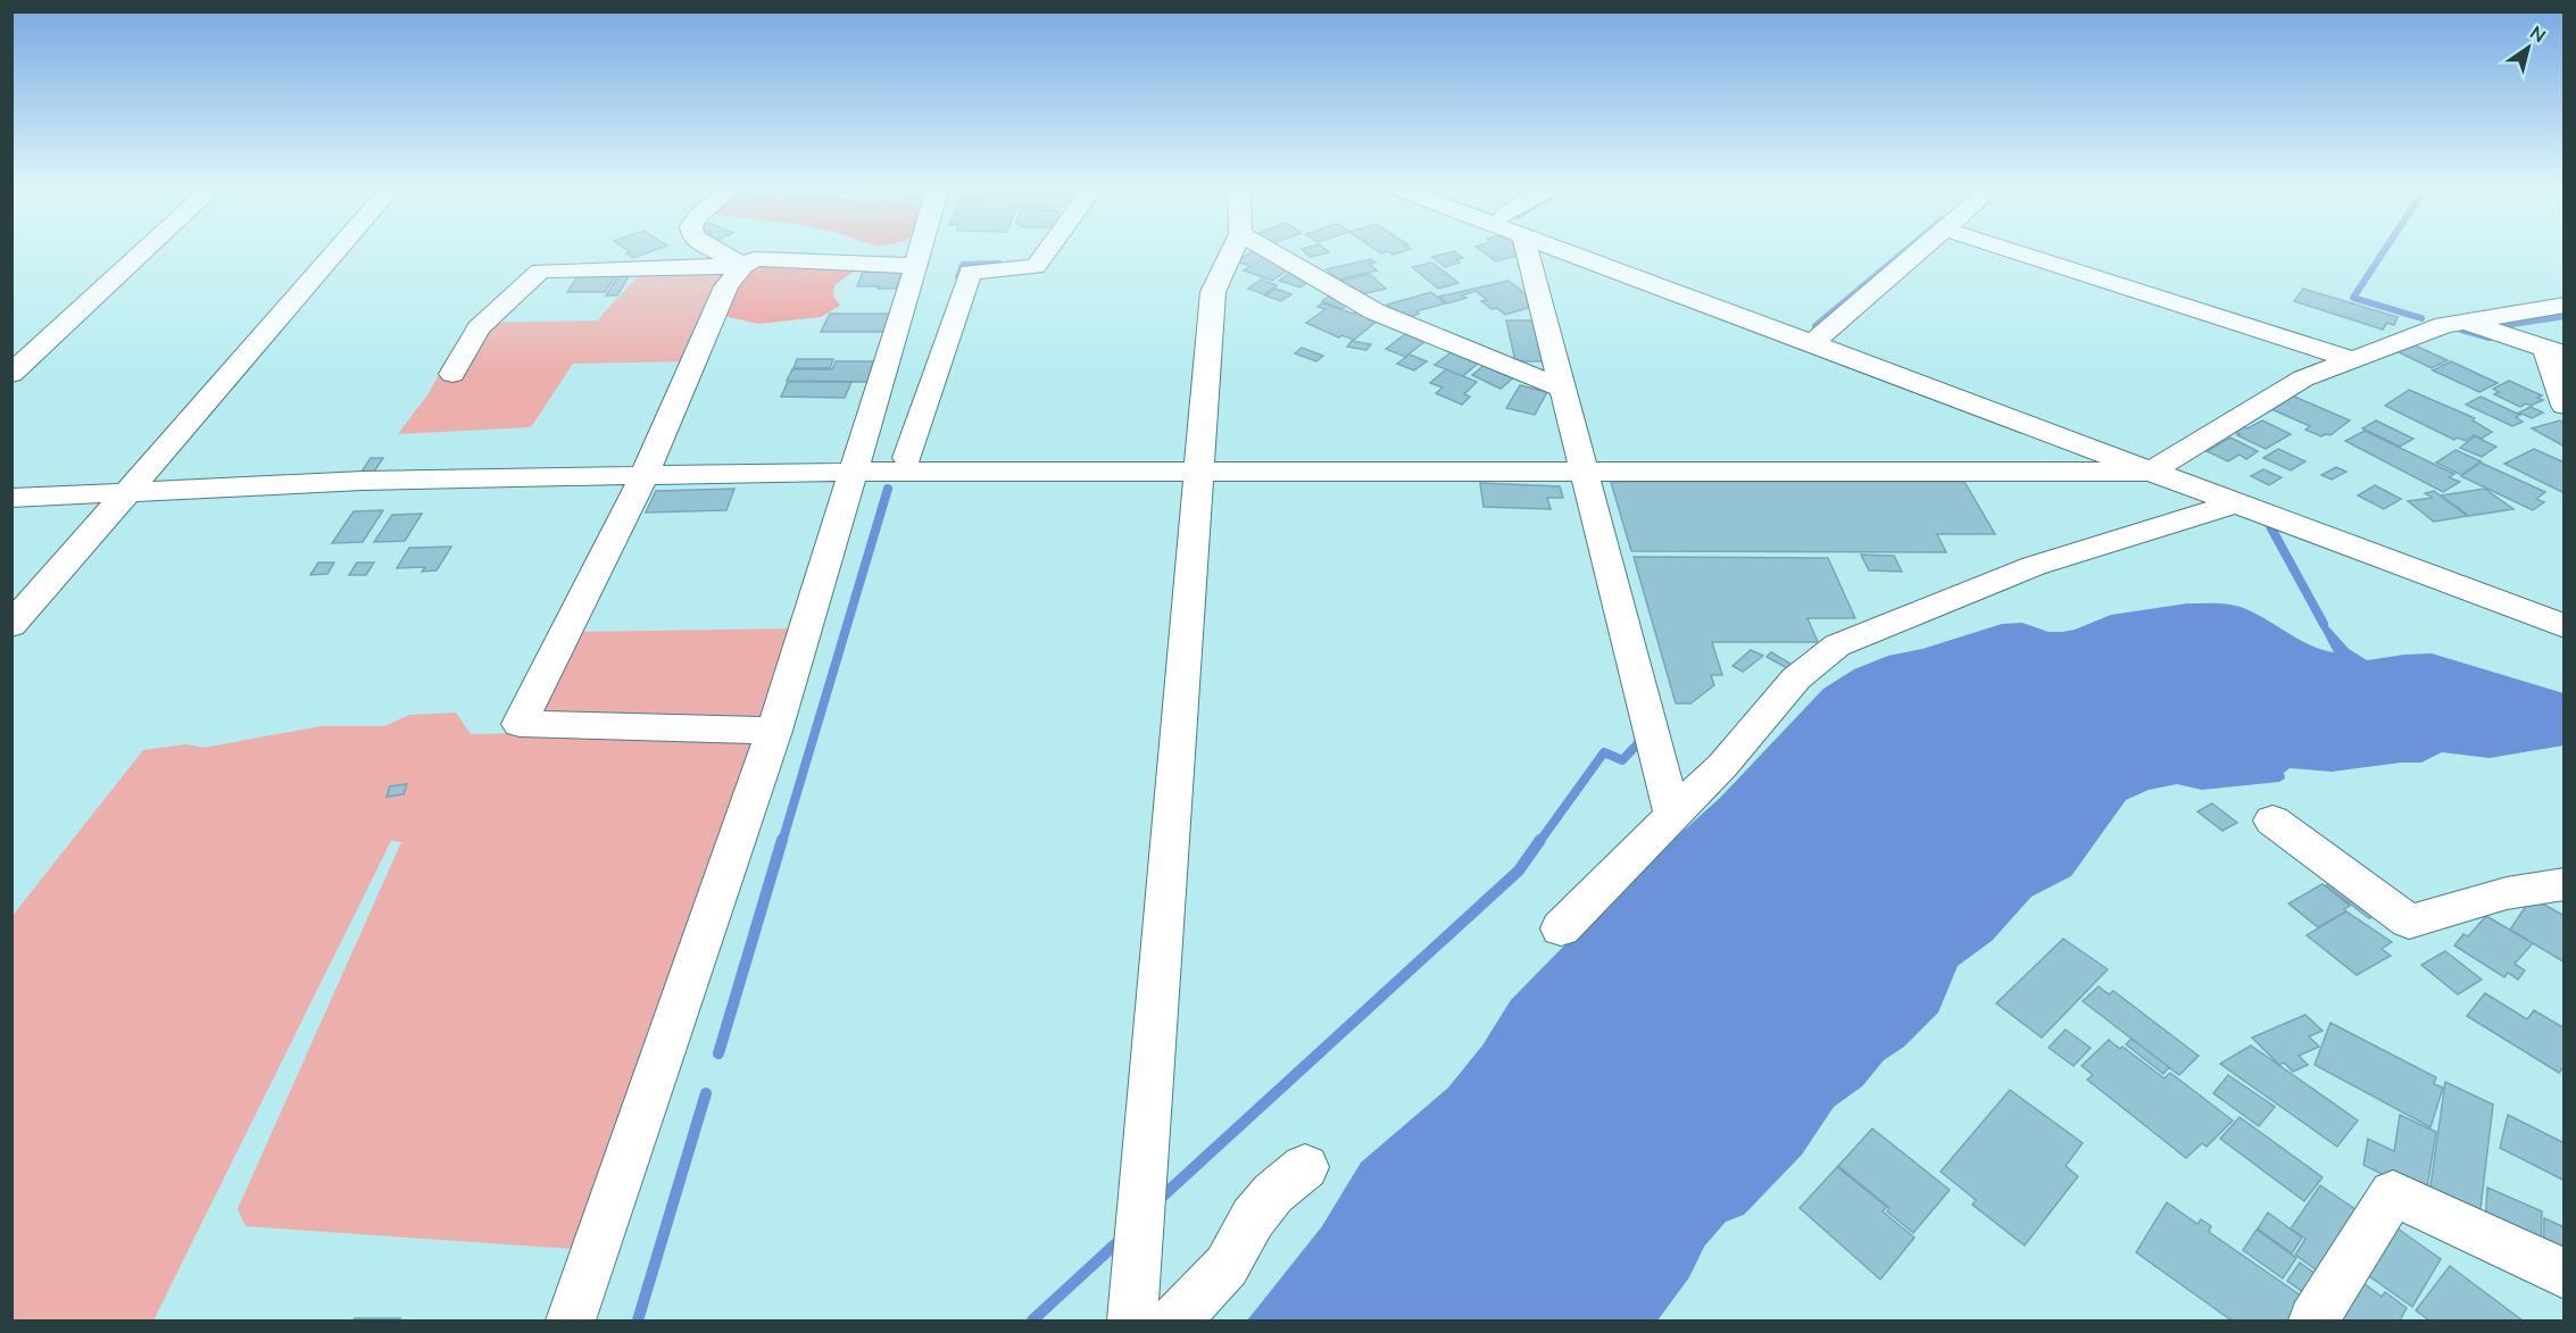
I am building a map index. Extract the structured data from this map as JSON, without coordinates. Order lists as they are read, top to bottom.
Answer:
{
  "north": "top right"
}
